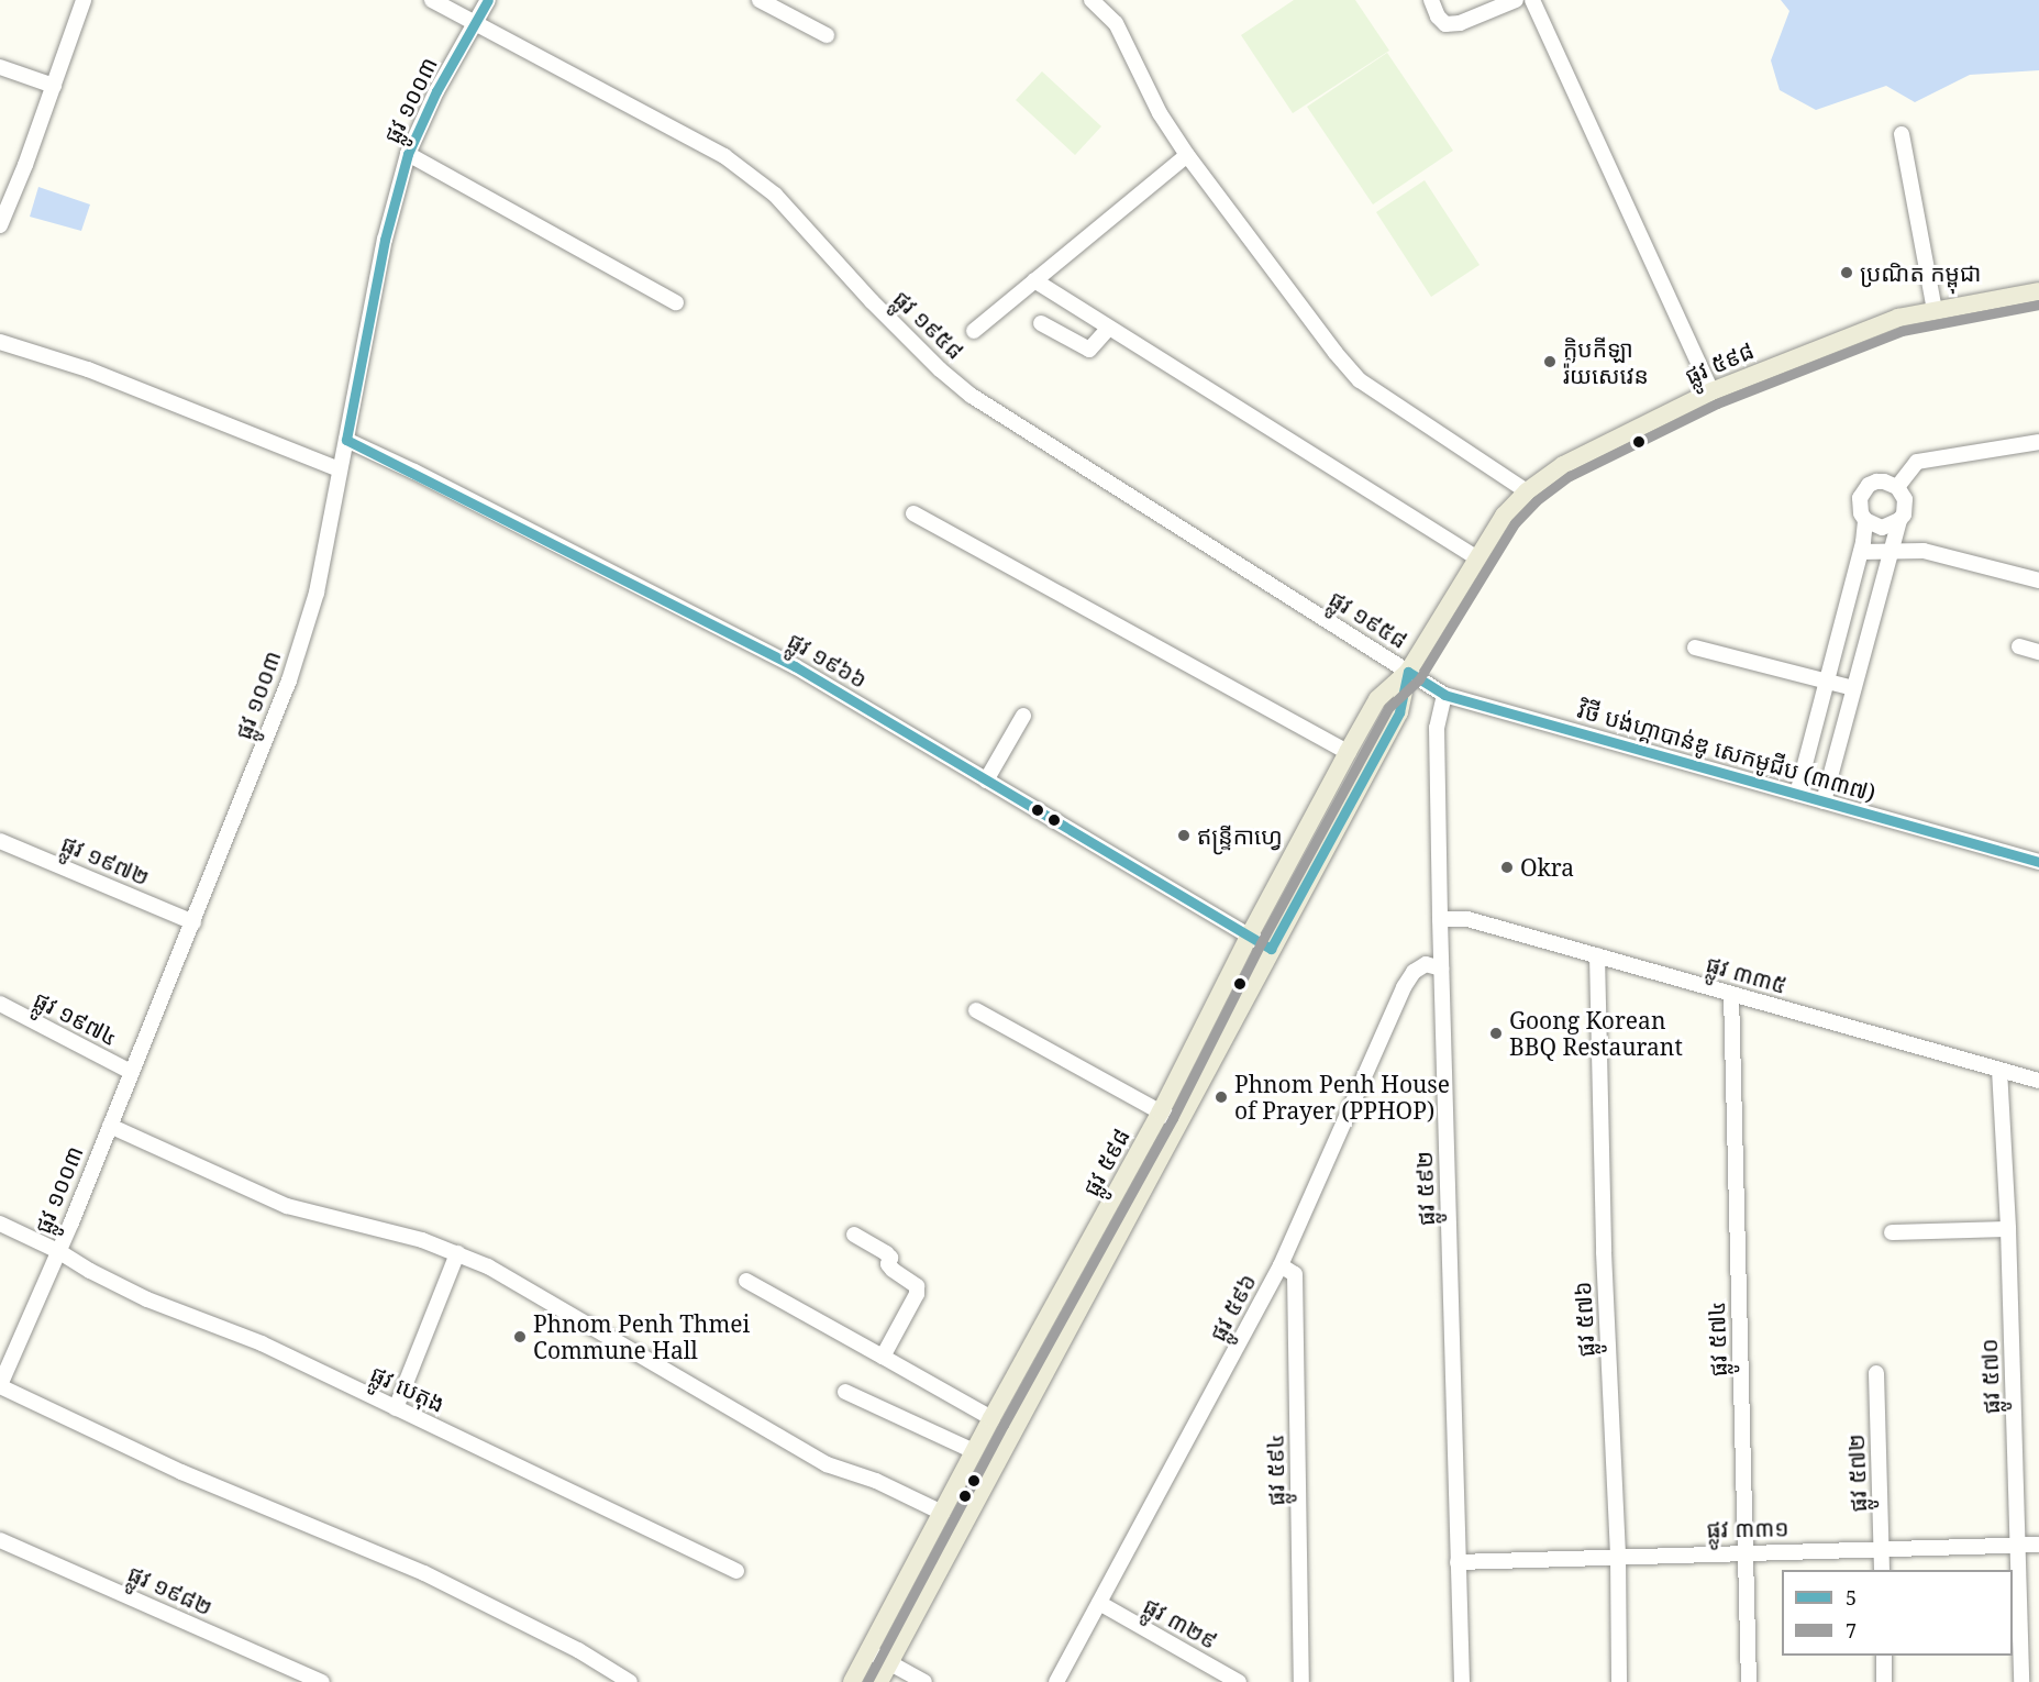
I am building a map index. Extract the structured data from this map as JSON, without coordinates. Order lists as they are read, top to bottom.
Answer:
{
  "streets": {
    "main road": ["ផ្លូវ ៥៩៨"],
    "street": [
      "ផ្លូវ ១០០៣",
      "ផ្លូវ ១៩៥៨",
      "ផ្លូវ ១៩៦៦",
      "វិថី បង់ហ្គាបាន់ឌូ សេកមូជីប (៣៣៧)",
      "ផ្លូវ ១៩៧២",
      "ផ្លូវ ៣៣៥",
      "ផ្លូវ ១៩៧៤",
      "ផ្លូវ ៥៩២",
      "ផ្លូវ ៥៩៦",
      "ផ្លូវ ៥៧៦",
      "ផ្លូវ ៥៧៤",
      "ផ្លូវ ៥៧០",
      "ផ្លូវ បេតុង",
      "ផ្លូវ ៥៩៤",
      "ផ្លូវ ៥៧២",
      "ផ្លូវ ៣៣១",
      "ផ្លូវ ១៩៨២",
      "ផ្លូវ ៣២៩"
    ]
  },
  "crossings": [
    ["ផ្លូវ ១០០៣", "ផ្លូវ ១៩៥៨"],
    ["ផ្លូវ ១០០៣", "ផ្លូវ ១៩៦៦"],
    ["ផ្លូវ ១០០៣", "ផ្លូវ ១៩៧២"],
    ["ផ្លូវ ១០០៣", "ផ្លូវ ១៩៧៤"],
    ["ផ្លូវ ១០០៣", "ផ្លូវ បេតុង"],
    ["ផ្លូវ ១៩៥៨", "ផ្លូវ ៥៩៨"],
    ["ផ្លូវ ១៩៥៨", "វិថី បង់ហ្គាបាន់ឌូ សេកមូជីប (៣៣៧)"],
    ["ផ្លូវ ៥៩៨", "ផ្លូវ ១៩៦៦"],
    ["ផ្លូវ ៥៩៨", "វិថី បង់ហ្គាបាន់ឌូ សេកមូជីប (៣៣៧)"],
    ["វិថី បង់ហ្គាបាន់ឌូ សេកមូជីប (៣៣៧)", "ផ្លូវ ៥៩២"],
    ["ផ្លូវ ៣៣៥", "ផ្លូវ ៥៩២"],
    ["ផ្លូវ ៣៣៥", "ផ្លូវ ៥៧៦"],
    ["ផ្លូវ ៣៣៥", "ផ្លូវ ៥៧៤"],
    ["ផ្លូវ ៣៣៥", "ផ្លូវ ៥៧០"],
    ["ផ្លូវ ៥៩២", "ផ្លូវ ៥៩៦"],
    ["ផ្លូវ ៥៩២", "ផ្លូវ ៣៣១"],
    ["ផ្លូវ ៥៩៦", "ផ្លូវ ៥៩៤"],
    ["ផ្លូវ ៥៩៦", "ផ្លូវ ៣២៩"],
    ["ផ្លូវ ៥៧៦", "ផ្លូវ ៣៣១"],
    ["ផ្លូវ ៥៧៤", "ផ្លូវ ៣៣១"],
    ["ផ្លូវ ៥៧០", "ផ្លូវ ៣៣១"],
    ["ផ្លូវ ៥៧២", "ផ្លូវ ៣៣១"]
  ],
  "places": [
    "ប្រណិត កម្ពុជា",
    "ក្លិបកីឡា រ៉យសេវេន",
    "ឥន្ទ្រីកាហ្វេ",
    "Okra",
    "Goong Korean BBQ Restaurant",
    "Phnom Penh House of Prayer (PPHOP)",
    "Phnom Penh Thmei Commune Hall"
  ],
  "lines": ["transit line 5", "transit line 7"],
  "legend": ["5", "7"]
}
